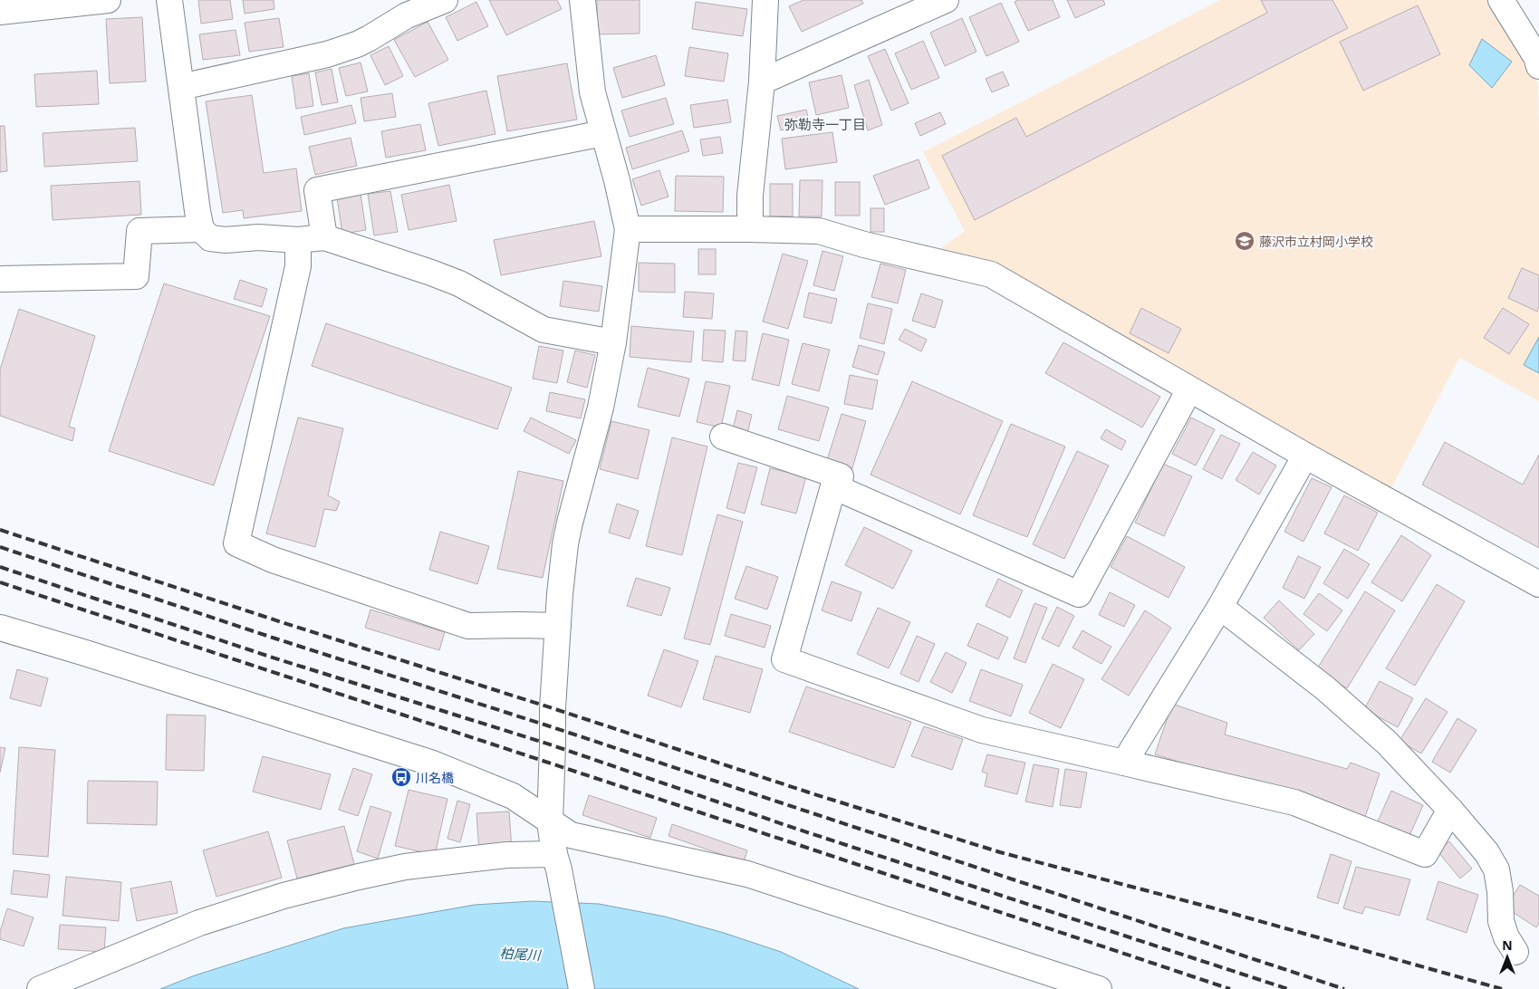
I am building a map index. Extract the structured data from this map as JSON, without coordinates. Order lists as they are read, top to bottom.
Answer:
{
  "districts": ["弥勒寺一丁目"],
  "water": ["柏尾川"],
  "places": {
    "school or university": ["藤沢市立村岡小学校"],
    "bus stop": ["川名橋"]
  },
  "north": "top"
}
